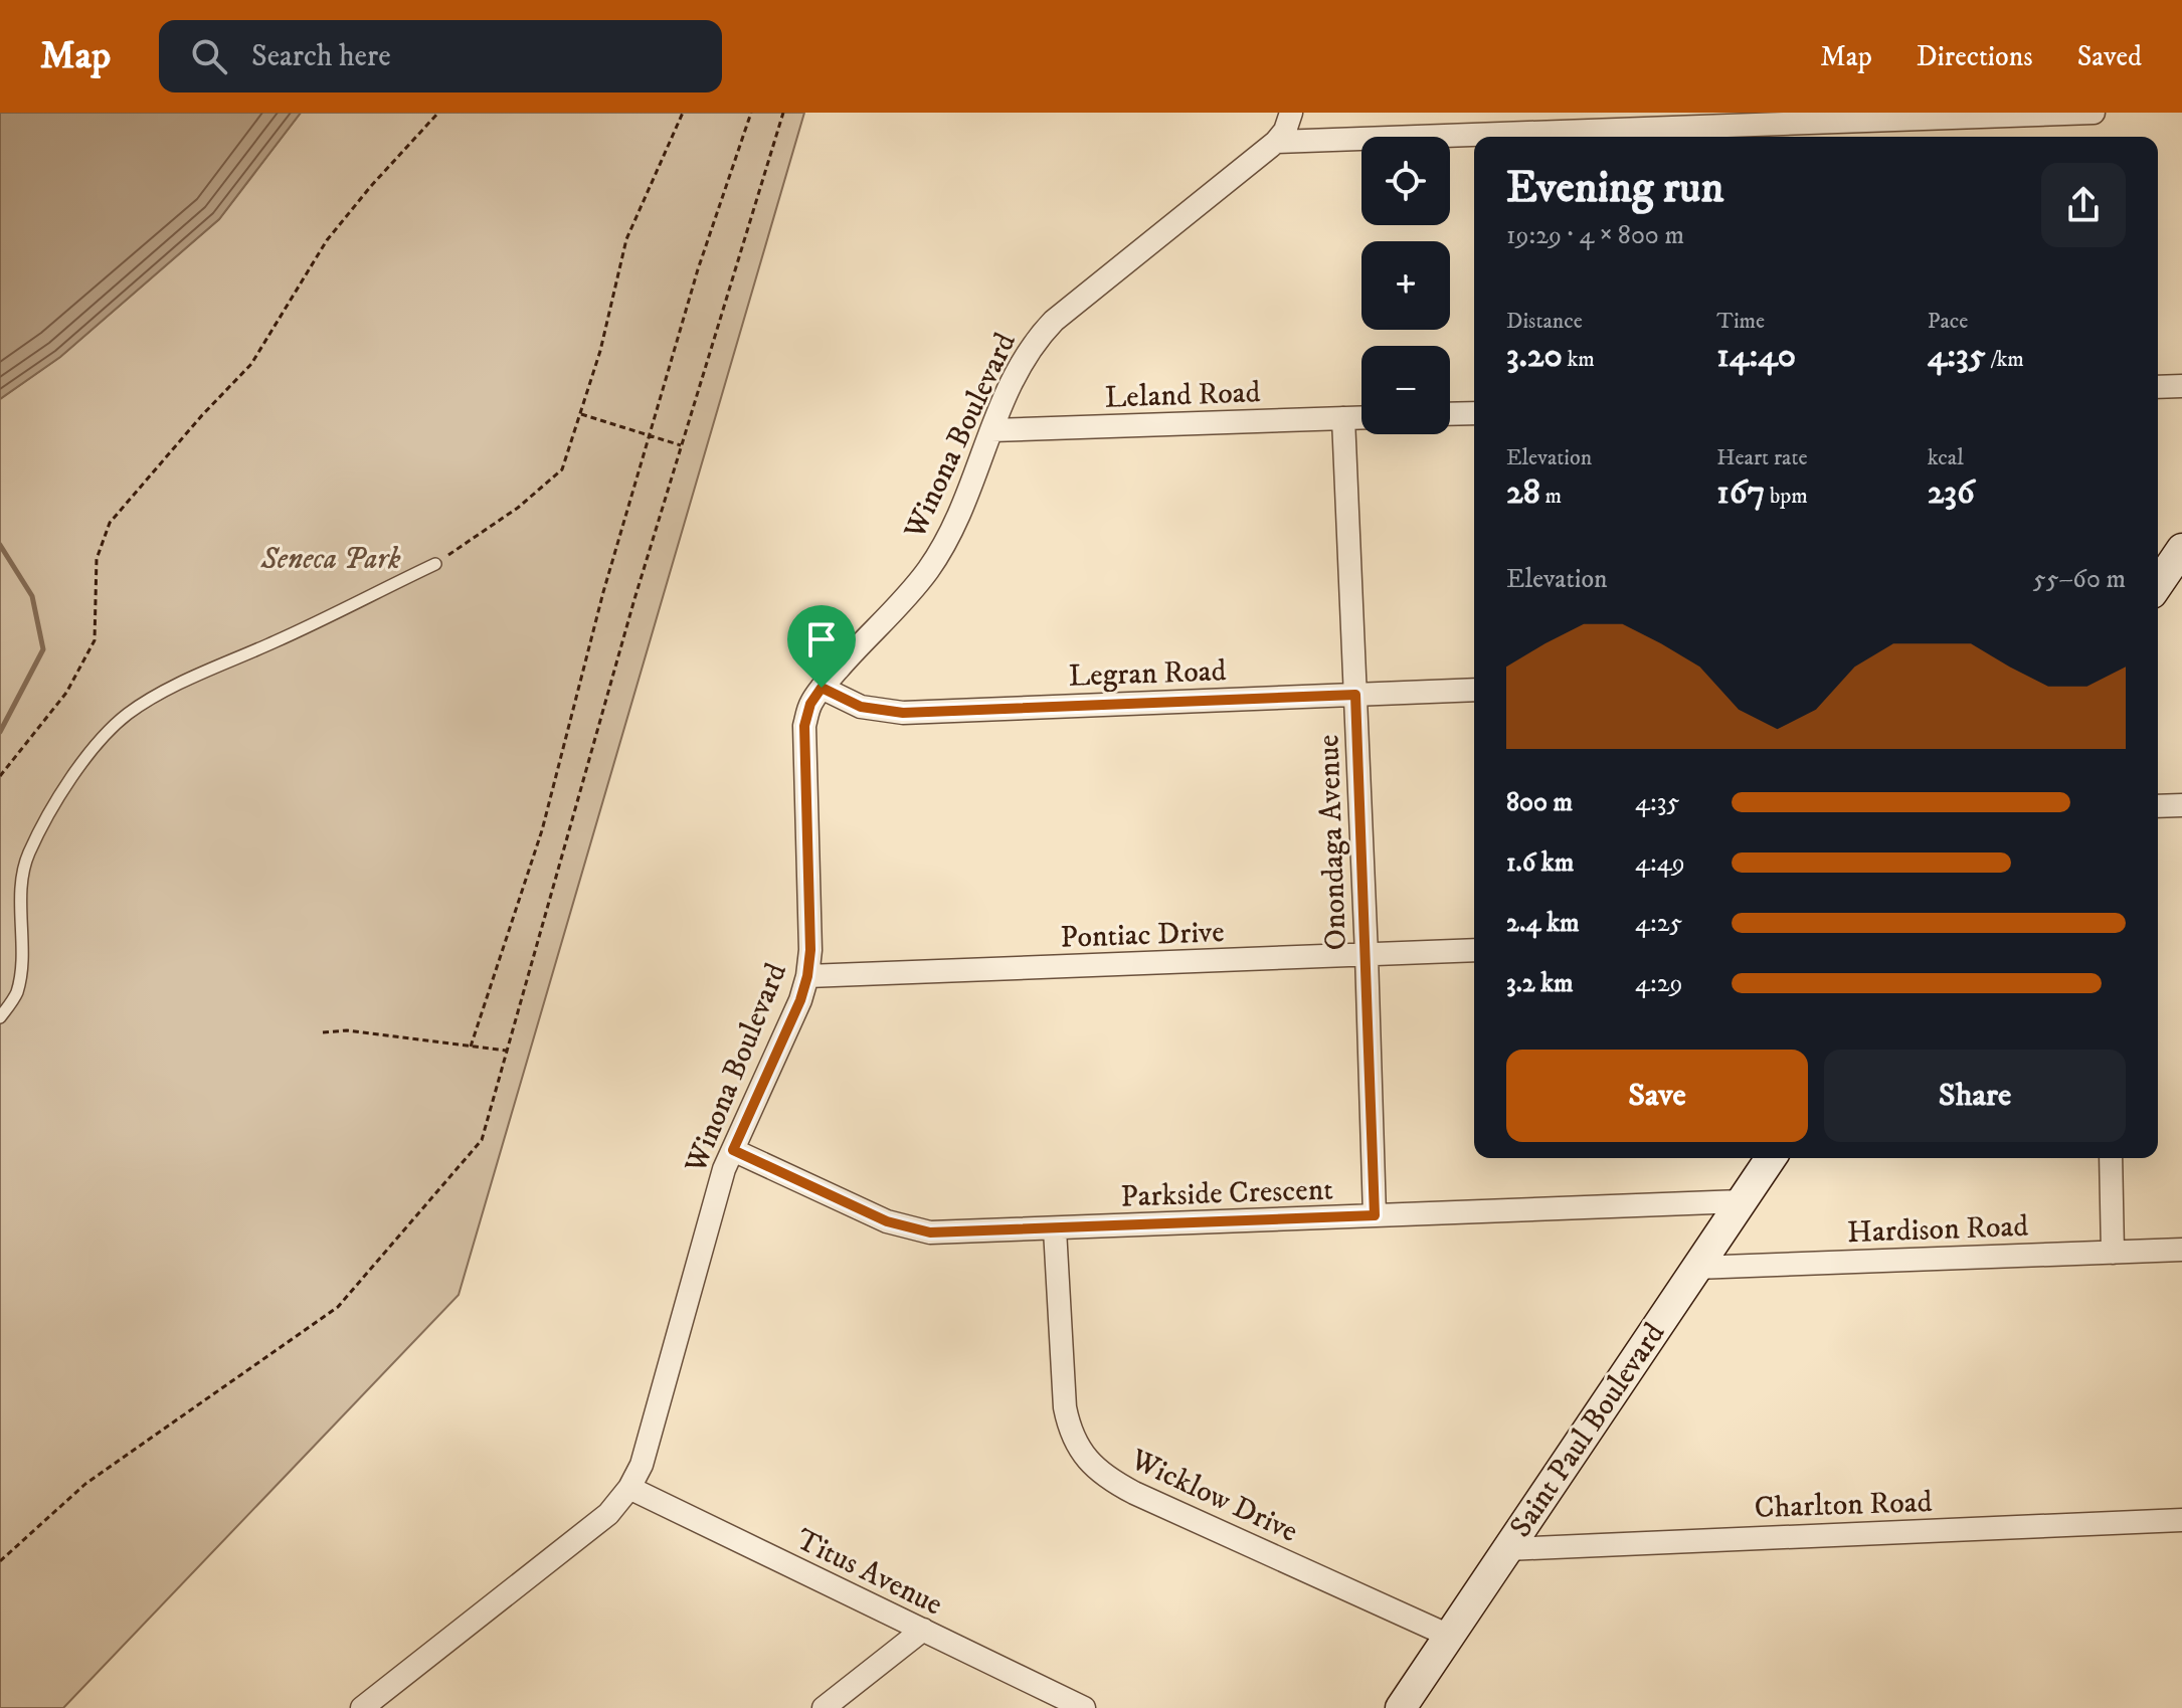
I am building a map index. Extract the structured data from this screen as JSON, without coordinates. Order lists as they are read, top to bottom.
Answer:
{
  "streets": {
    "main road": ["Saint Paul Boulevard"],
    "street": [
      "Leland Road",
      "Winona Boulevard",
      "Legran Road",
      "Onondaga Avenue",
      "Pontiac Drive",
      "Parkside Crescent",
      "Hardison Road",
      "Wicklow Drive",
      "Charlton Road",
      "Titus Avenue"
    ]
  },
  "crossings": [
    ["Leland Road", "Winona Boulevard"],
    ["Leland Road", "Onondaga Avenue"],
    ["Winona Boulevard", "Legran Road"],
    ["Winona Boulevard", "Pontiac Drive"],
    ["Winona Boulevard", "Parkside Crescent"],
    ["Winona Boulevard", "Titus Avenue"],
    ["Legran Road", "Onondaga Avenue"],
    ["Onondaga Avenue", "Pontiac Drive"],
    ["Onondaga Avenue", "Parkside Crescent"],
    ["Parkside Crescent", "Saint Paul Boulevard"],
    ["Parkside Crescent", "Wicklow Drive"],
    ["Hardison Road", "Saint Paul Boulevard"],
    ["Saint Paul Boulevard", "Wicklow Drive"],
    ["Saint Paul Boulevard", "Charlton Road"]
  ],
  "parks": ["Seneca Park"],
  "page": {
    "header": "Map",
    "search": "Search here",
    "nav": ["Map", "Directions", "Saved"],
    "map_buttons": ["+", "−"],
    "heading": ["Evening run", "19:29 · 4 × 800 m"],
    "stats": [
      ["Distance", "3.20 km"],
      ["Time", "14:40"],
      ["Pace", "4:35 /km"],
      ["Elevation", "28 m"],
      ["Heart rate", "167 bpm"],
      ["kcal", "236"]
    ],
    "chart": ["Elevation", "55–60 m"],
    "list": [
      {
        "name": "800 m",
        "note": "4:35"
      },
      {
        "name": "1.6 km",
        "note": "4:49"
      },
      {
        "name": "2.4 km",
        "note": "4:25"
      },
      {
        "name": "3.2 km",
        "note": "4:29"
      }
    ],
    "buttons": ["Save", "Share"]
  }
}
